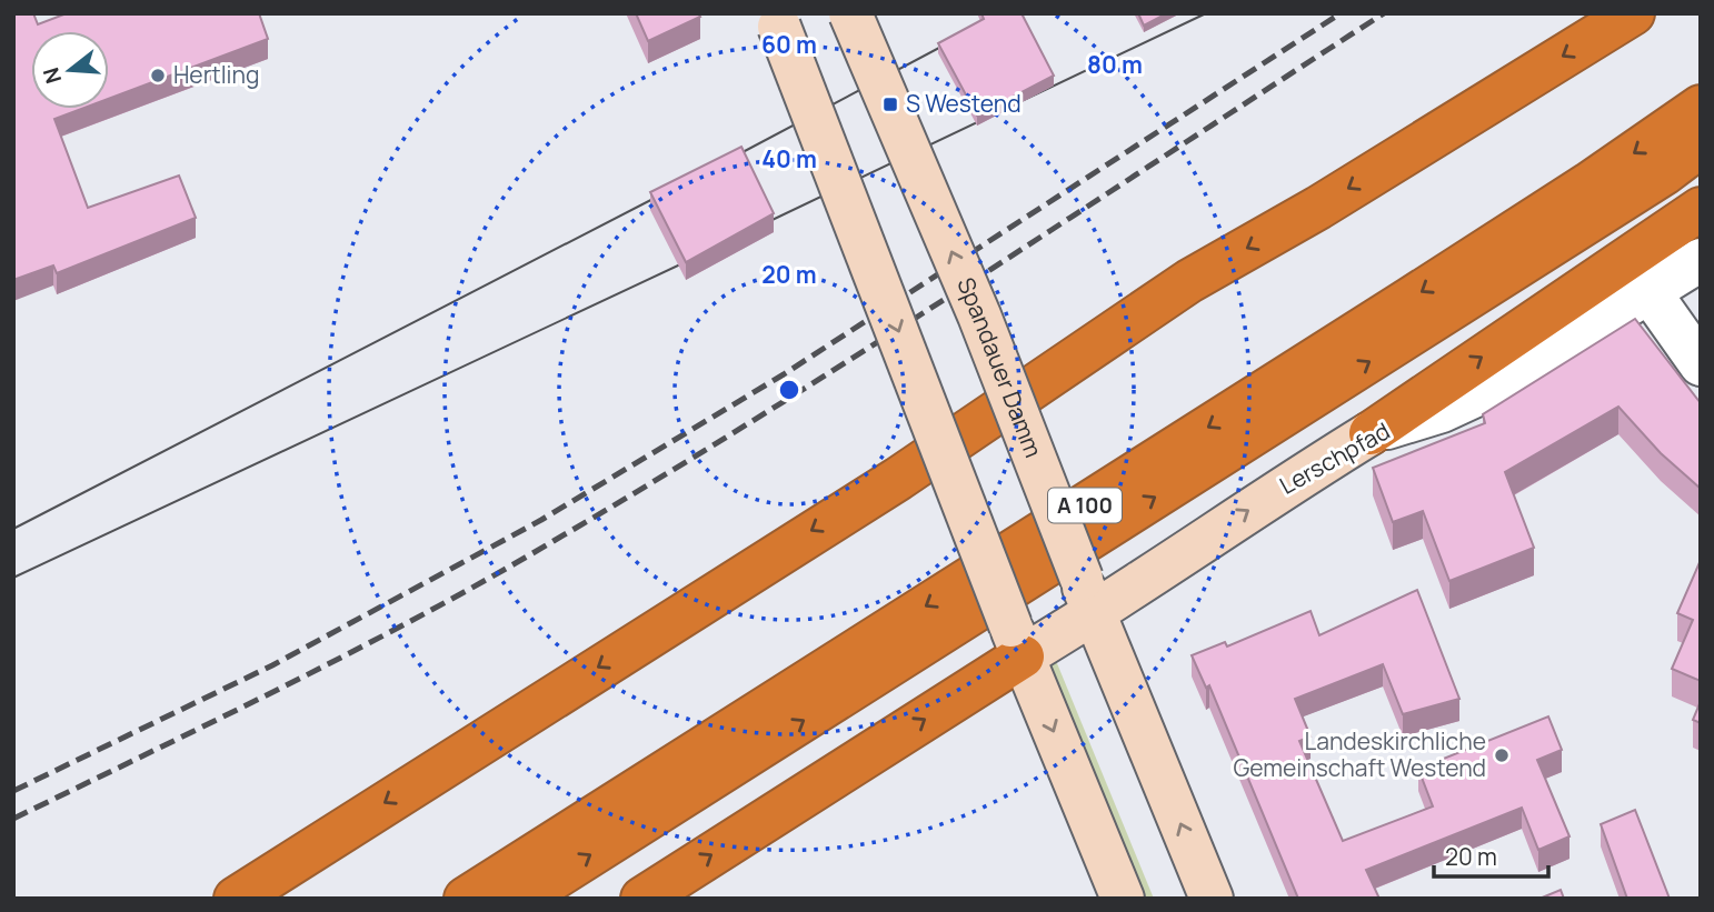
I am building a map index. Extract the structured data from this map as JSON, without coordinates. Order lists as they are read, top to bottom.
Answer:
{
  "streets": {
    "highway": ["A 100"],
    "main road": ["Spandauer Damm", "Lerschpfad"]
  },
  "crossings": [
    ["Spandauer Damm", "Lerschpfad"]
  ],
  "one_way": ["Lerschpfad"],
  "places": {
    "other": ["Hertling", "Landeskirchliche Gemeinschaft Westend"],
    "transit": ["S Westend"]
  },
  "scale_bar": "20 m",
  "north": "left",
  "rings": [
    "60 m",
    "80 m",
    "40 m",
    "20 m"
  ]
}
